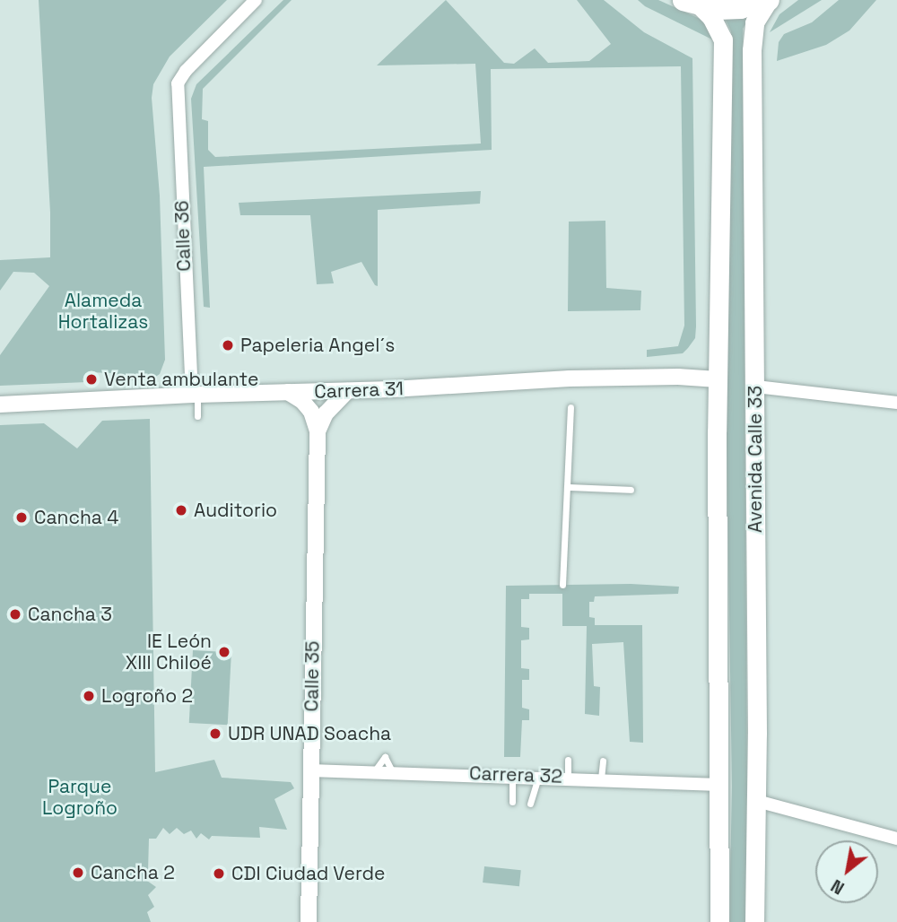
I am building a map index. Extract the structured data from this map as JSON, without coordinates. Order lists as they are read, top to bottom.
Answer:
{
  "streets": {
    "main road": ["Avenida Calle 33"],
    "street": [
      "Calle 36",
      "Carrera 31",
      "Calle 35",
      "Carrera 32"
    ]
  },
  "crossings": [
    ["Calle 36", "Carrera 31"],
    ["Carrera 31", "Avenida Calle 33"],
    ["Carrera 31", "Calle 35"],
    ["Avenida Calle 33", "Carrera 32"],
    ["Calle 35", "Carrera 32"]
  ],
  "parks": ["Alameda Hortalizas", "Parque Logroño"],
  "places": [
    "Papeleria Angel´s",
    "Venta ambulante",
    "Auditorio",
    "Cancha 4",
    "Cancha 3",
    "IE León XIII Chiloé",
    "Logroño 2",
    "UDR UNAD Soacha",
    "Cancha 2",
    "CDI Ciudad Verde"
  ],
  "north": "bottom left"
}
